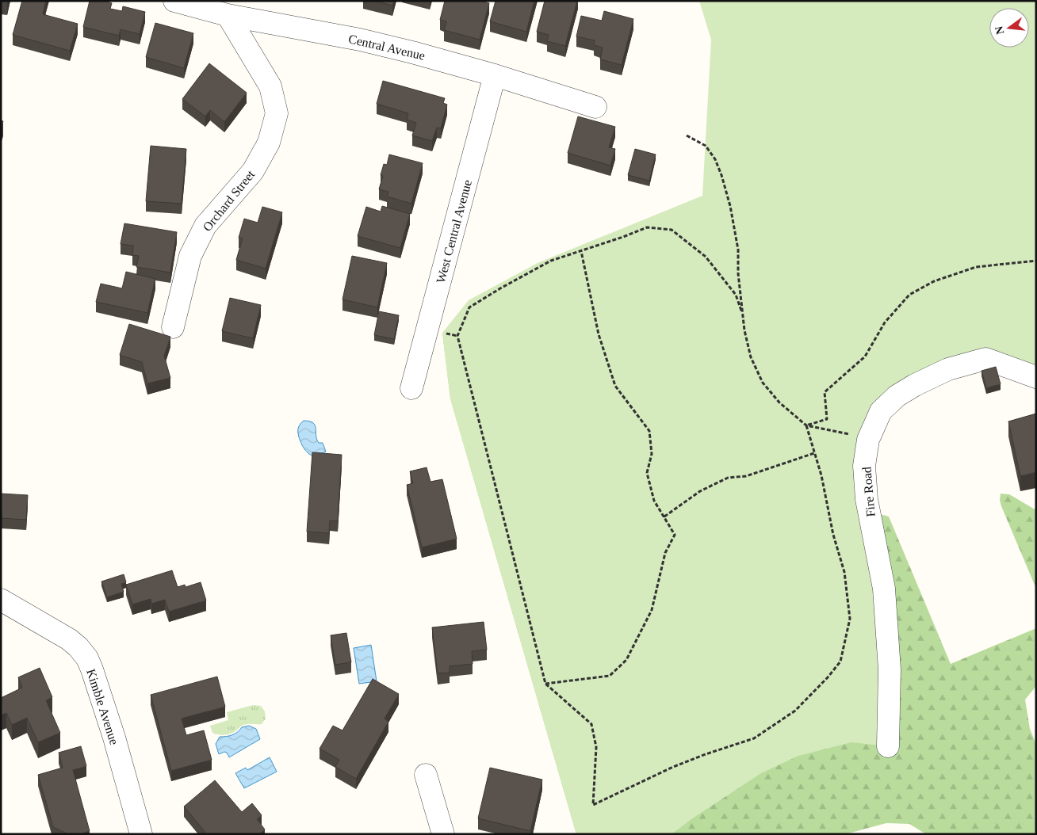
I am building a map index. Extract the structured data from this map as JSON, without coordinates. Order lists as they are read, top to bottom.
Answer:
{
  "streets": {
    "street": [
      "Central Avenue",
      "Orchard Street",
      "West Central Avenue",
      "Fire Road",
      "Kimble Avenue"
    ]
  },
  "crossings": [
    ["Central Avenue", "Orchard Street"],
    ["Central Avenue", "West Central Avenue"]
  ],
  "north": "left"
}
